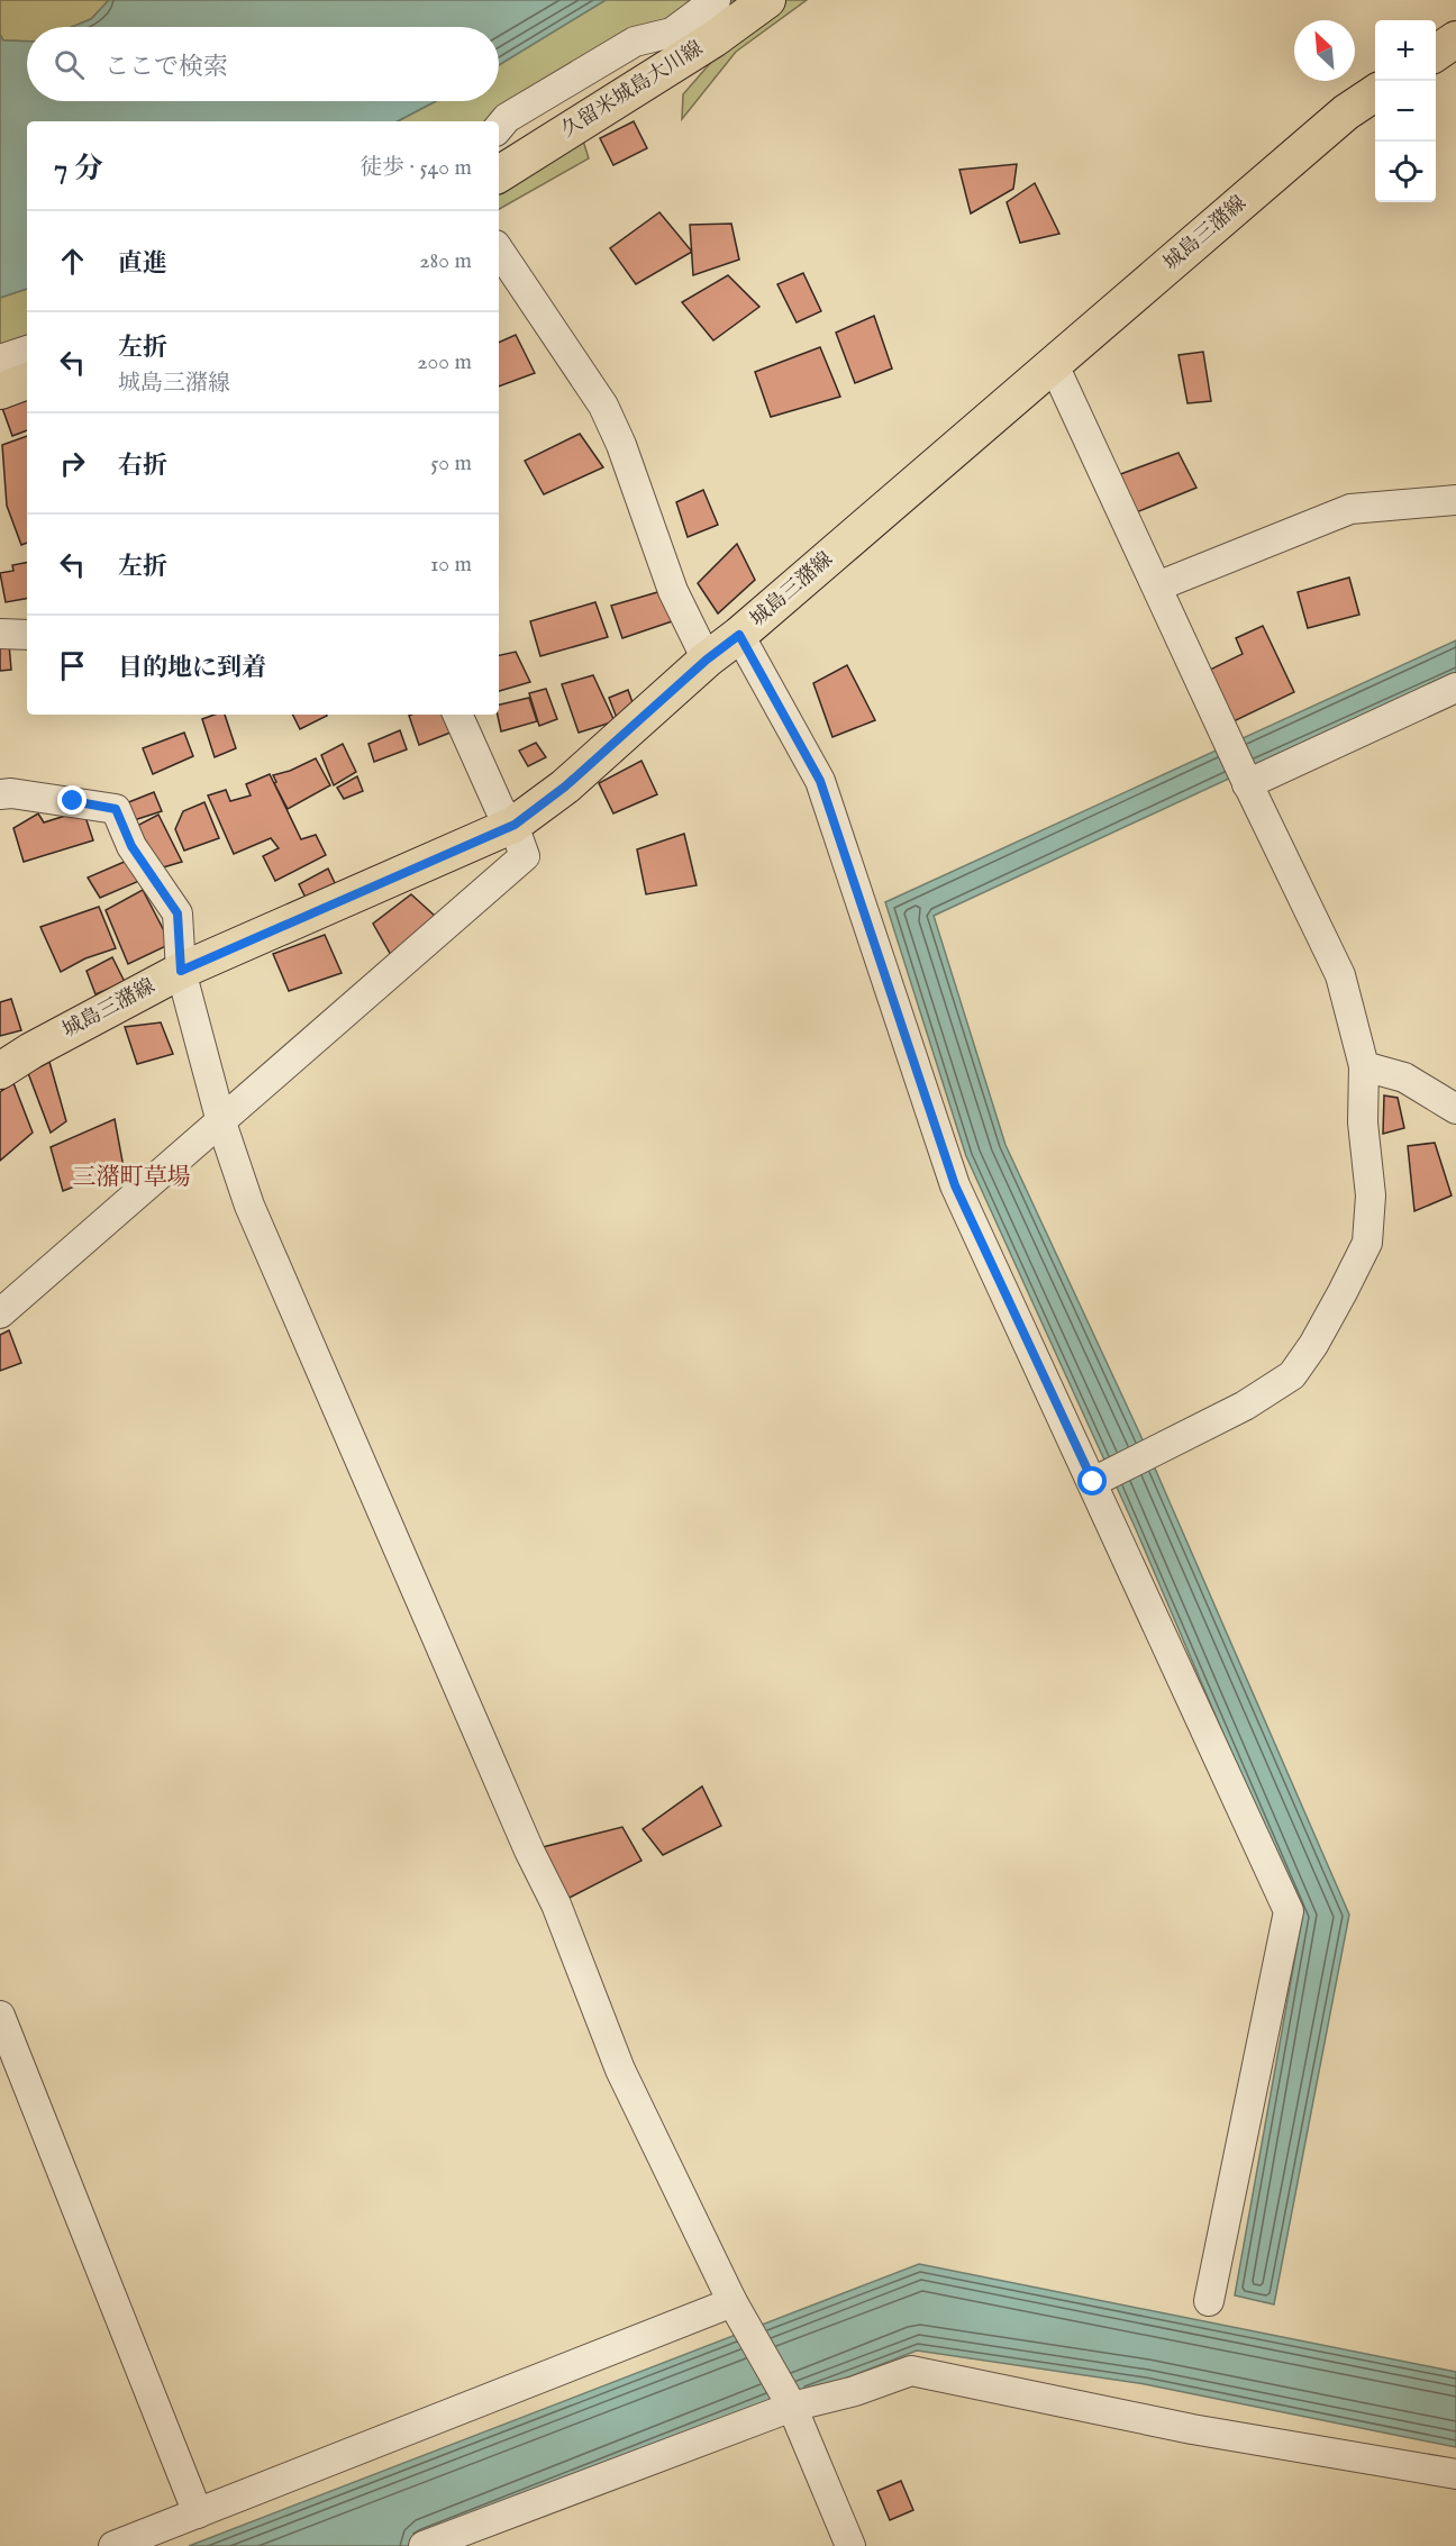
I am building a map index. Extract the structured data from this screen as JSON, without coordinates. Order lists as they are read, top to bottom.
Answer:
{
  "streets": {
    "main road": ["久留米城島大川線", "城島三潴線"]
  },
  "districts": ["三潴町草場"],
  "north": "top left",
  "page": {
    "map_buttons": ["+", "−"],
    "search": "ここで検索",
    "heading": ["7 分", "徒歩 · 540 m"],
    "list": [
      ["直進", "280 m"],
      ["左折", "城島三潴線", "200 m"],
      ["右折", "50 m"],
      ["左折", "10 m"],
      "目的地に到着"
    ]
  }
}
